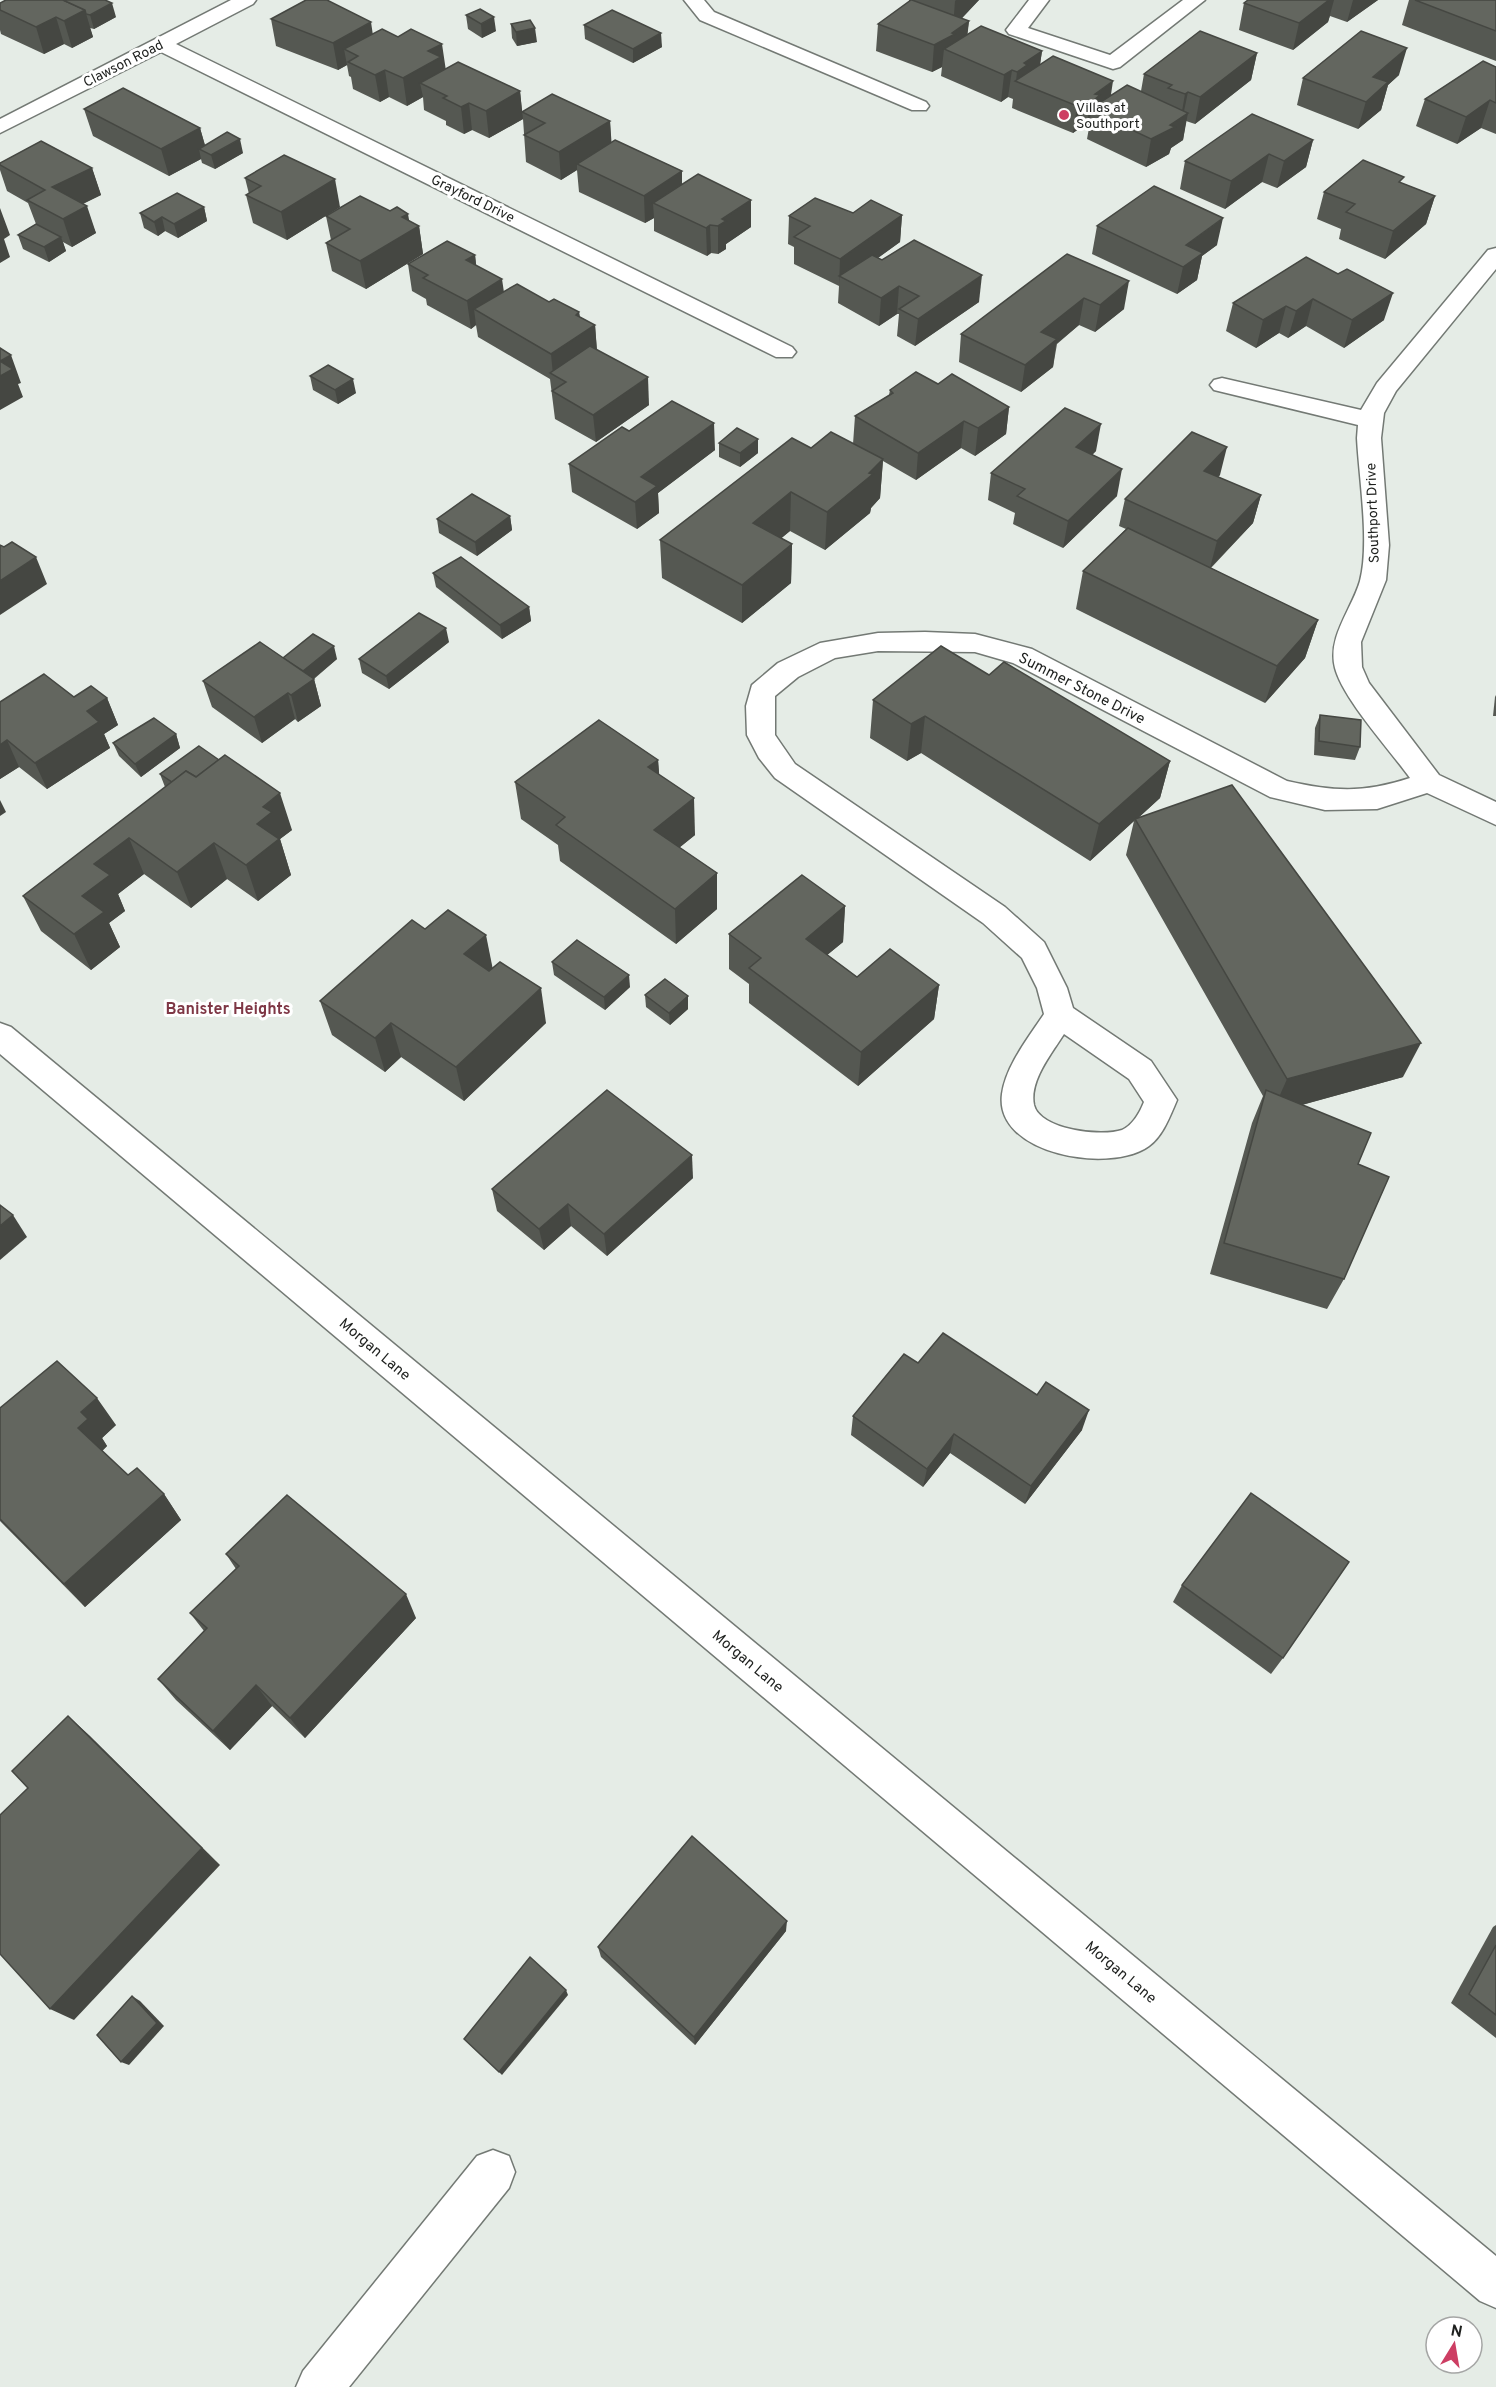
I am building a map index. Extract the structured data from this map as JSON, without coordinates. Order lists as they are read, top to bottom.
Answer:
{
  "streets": {
    "street": [
      "Clawson Road",
      "Grayford Drive",
      "Southport Drive",
      "Summer Stone Drive",
      "Morgan Lane"
    ]
  },
  "crossings": [
    ["Clawson Road", "Grayford Drive"],
    ["Southport Drive", "Summer Stone Drive"]
  ],
  "districts": ["Banister Heights"],
  "places": ["Villas at Southport"],
  "north": "top"
}
